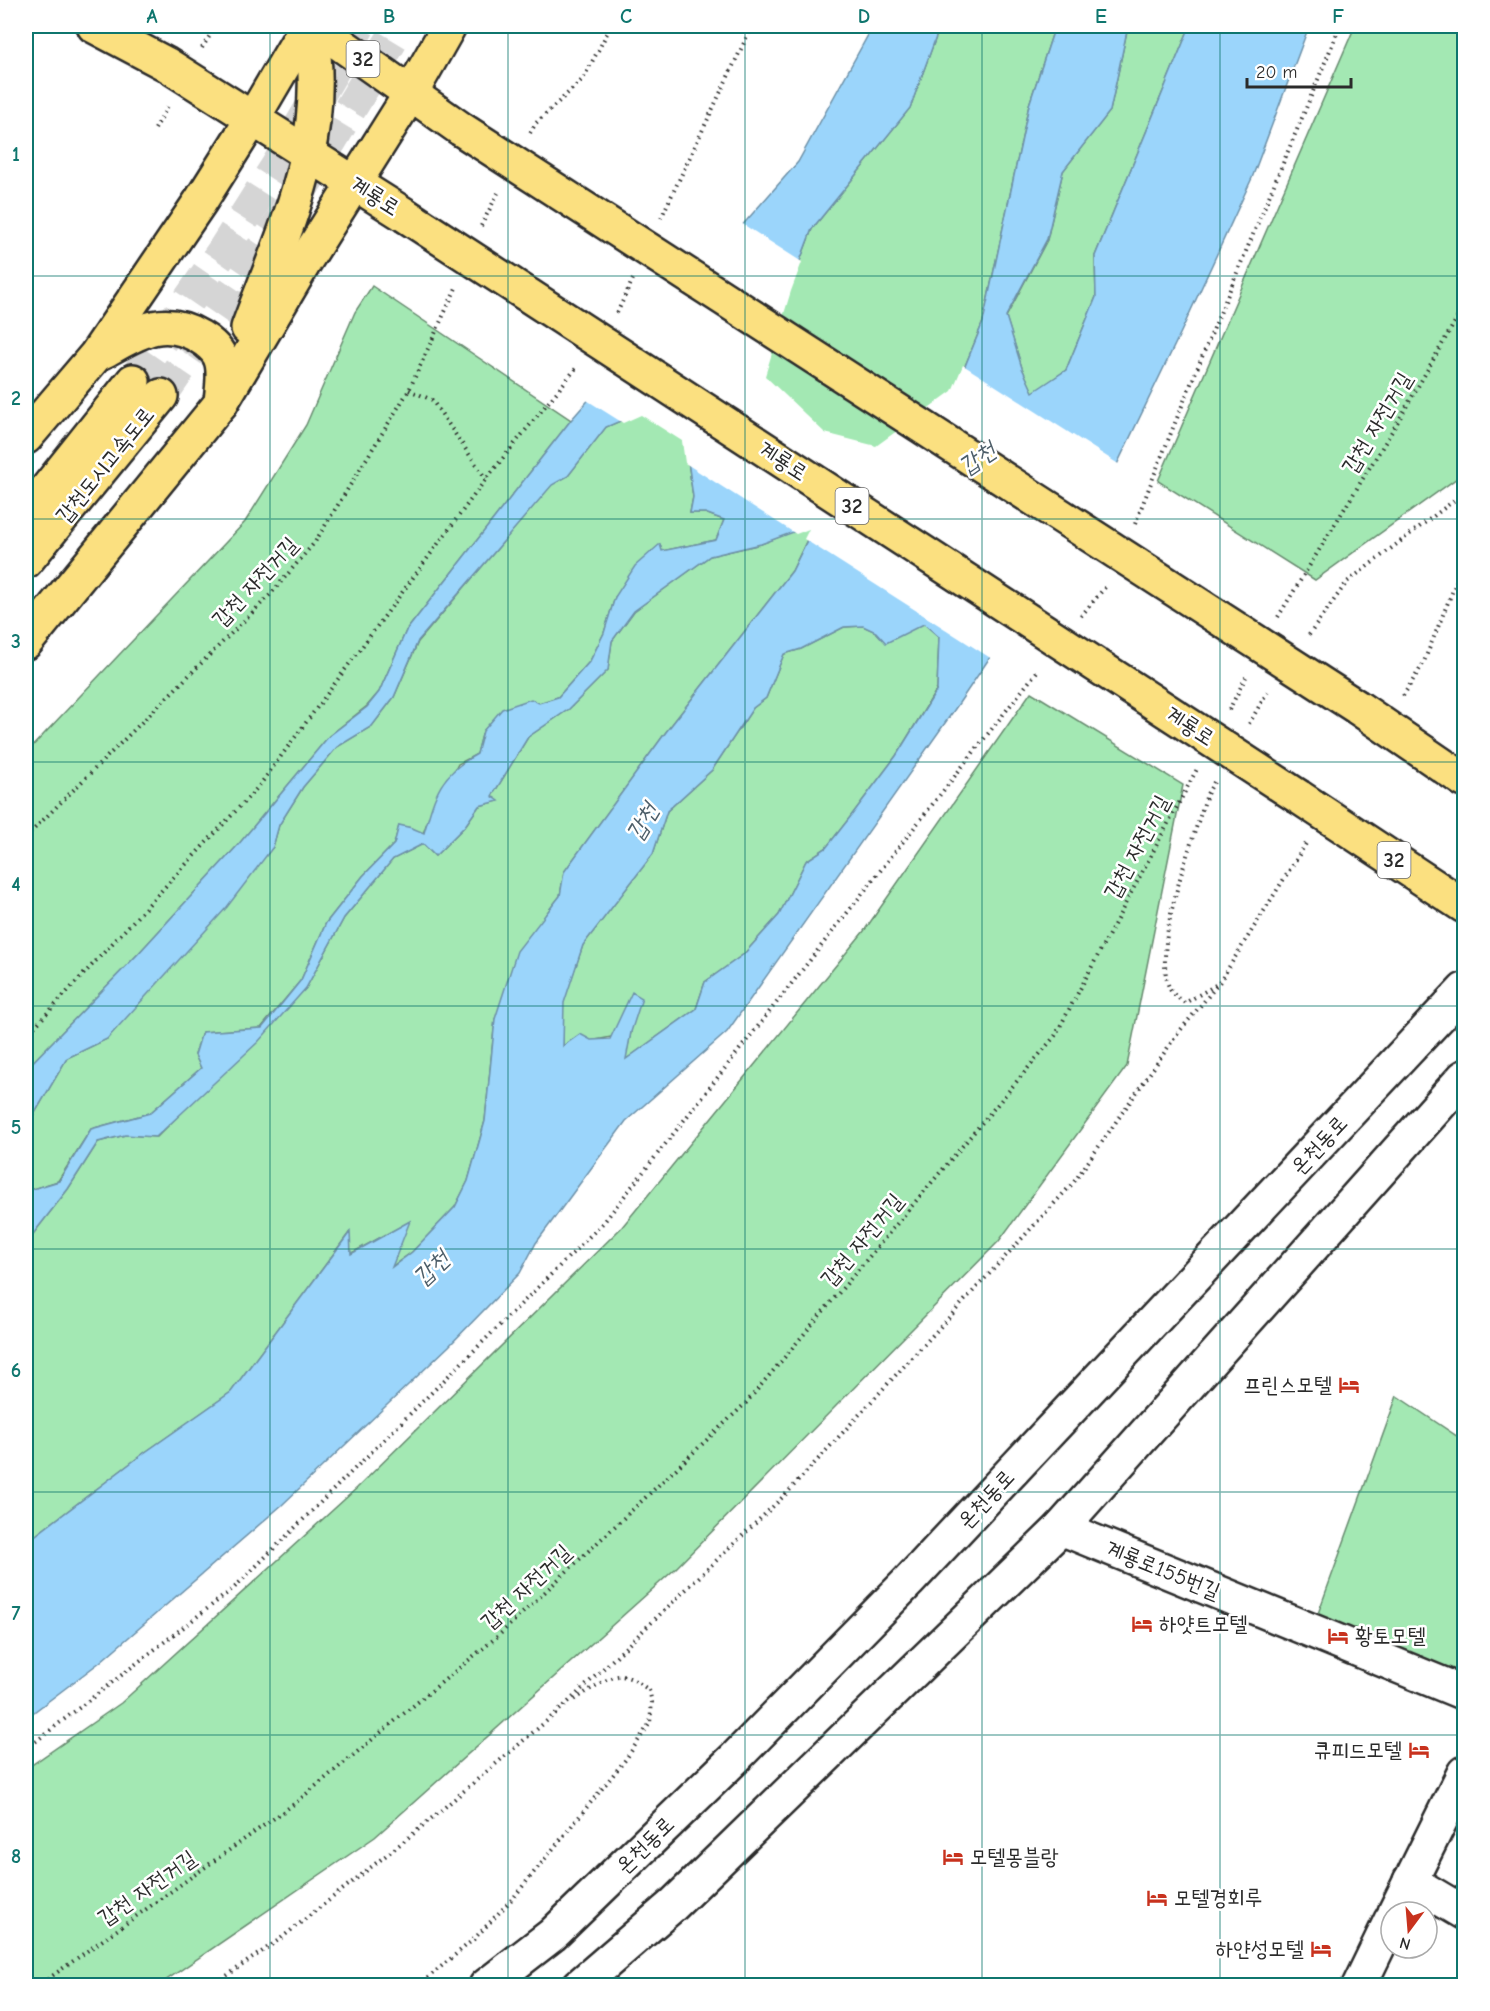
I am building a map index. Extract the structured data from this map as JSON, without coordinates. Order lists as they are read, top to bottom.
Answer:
{
  "streets": {
    "main road": [
      "32",
      "계룡로",
      "갑천도시고속도로",
      "온천동로",
      "계룡로155번길"
    ],
    "path": ["갑천 자전거길"]
  },
  "water": ["갑천"],
  "places": {
    "hotel": [
      "프린스모텔",
      "하얏트모텔",
      "황토모텔",
      "큐피드모텔",
      "모텔몽블랑",
      "모텔경회루",
      "하얀성모텔"
    ]
  },
  "scale_bar": "20 m",
  "north": "bottom",
  "grid": {
    "columns": [
      "A",
      "B",
      "C",
      "D",
      "E",
      "F"
    ],
    "rows": [
      "1",
      "2",
      "3",
      "4",
      "5",
      "6",
      "7",
      "8"
    ]
  }
}
